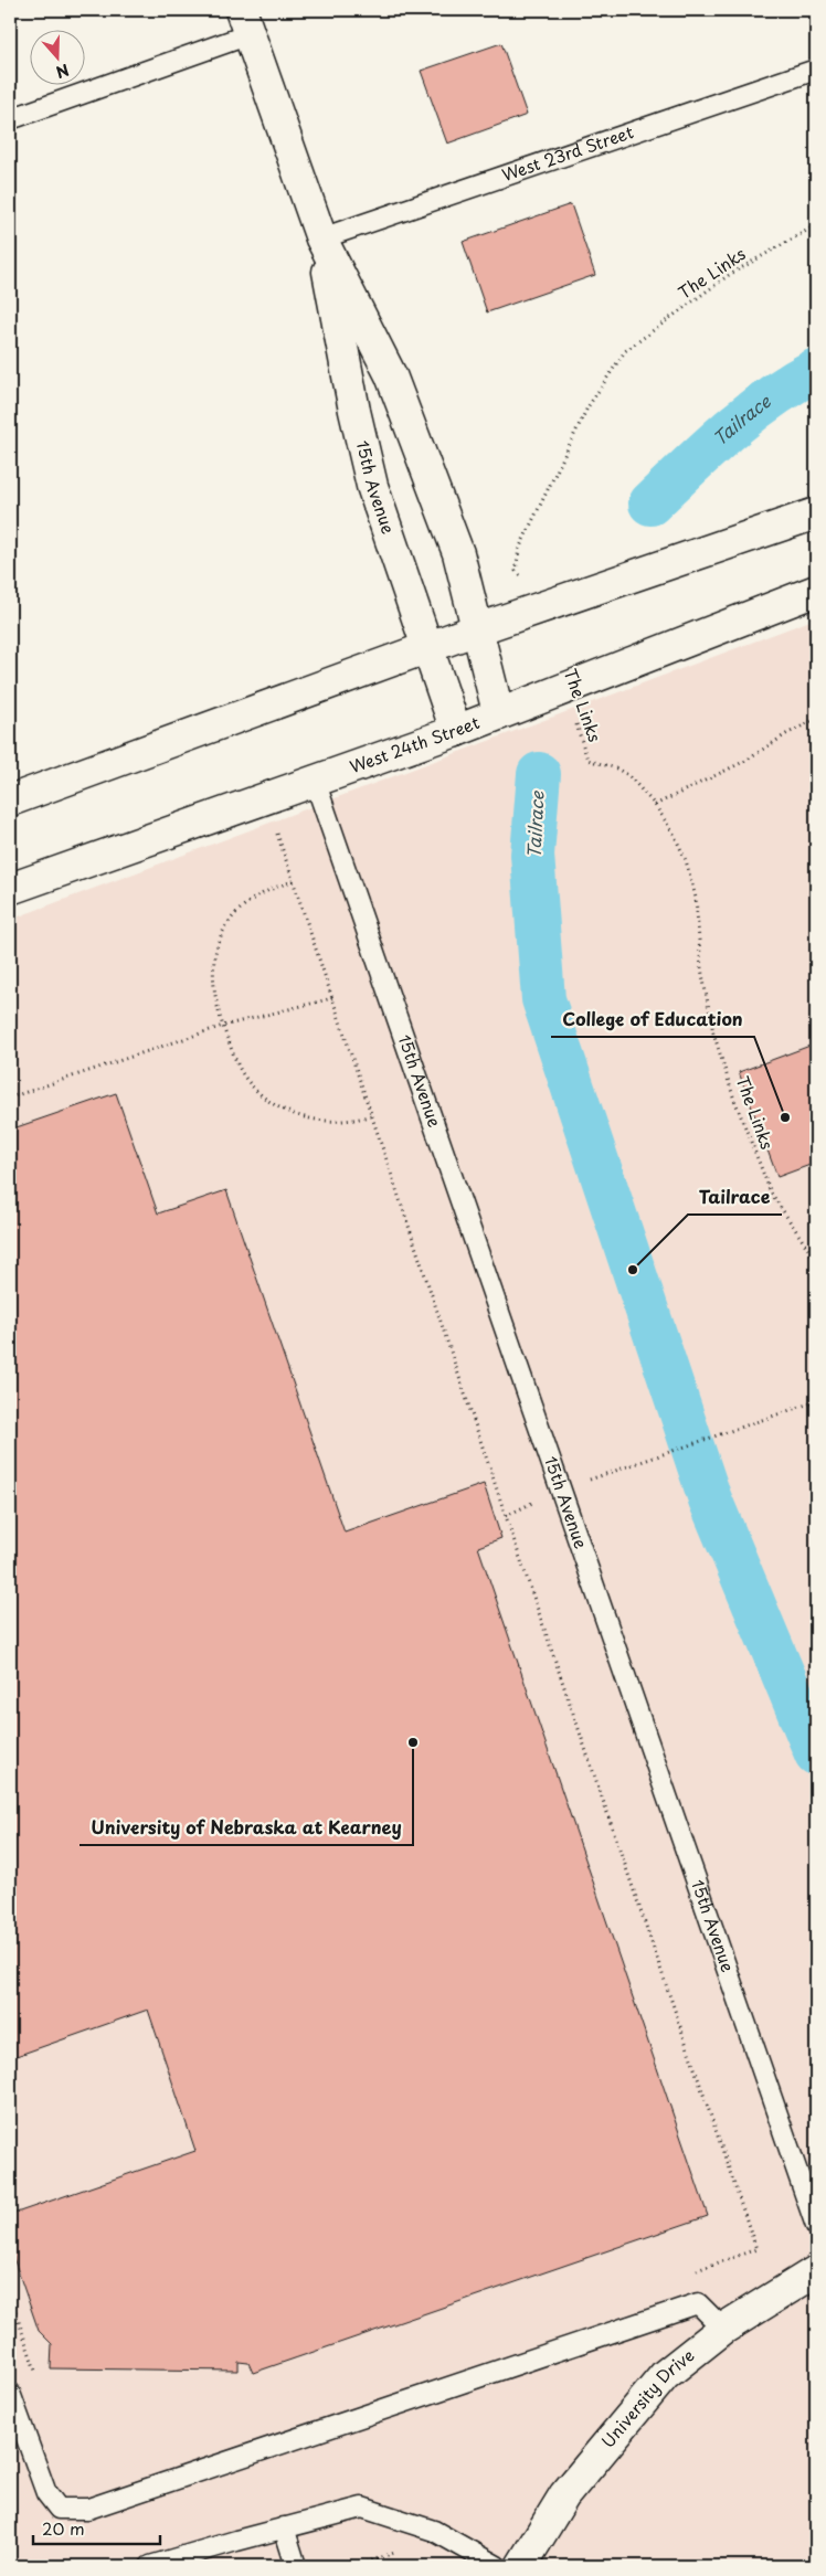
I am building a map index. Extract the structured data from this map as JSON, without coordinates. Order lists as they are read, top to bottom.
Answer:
{
  "streets": {
    "main road": ["15th Avenue", "West 24th Street", "University Drive"],
    "lane": ["West 23rd Street"],
    "path": ["The Links"]
  },
  "crossings": [
    ["West 23rd Street", "15th Avenue"],
    ["The Links", "West 24th Street"],
    ["15th Avenue", "West 24th Street"]
  ],
  "water": ["Tailrace"],
  "places": ["College of Education", "Tailrace", "University of Nebraska at Kearney"],
  "scale_bar": "20 m",
  "north": "bottom"
}
